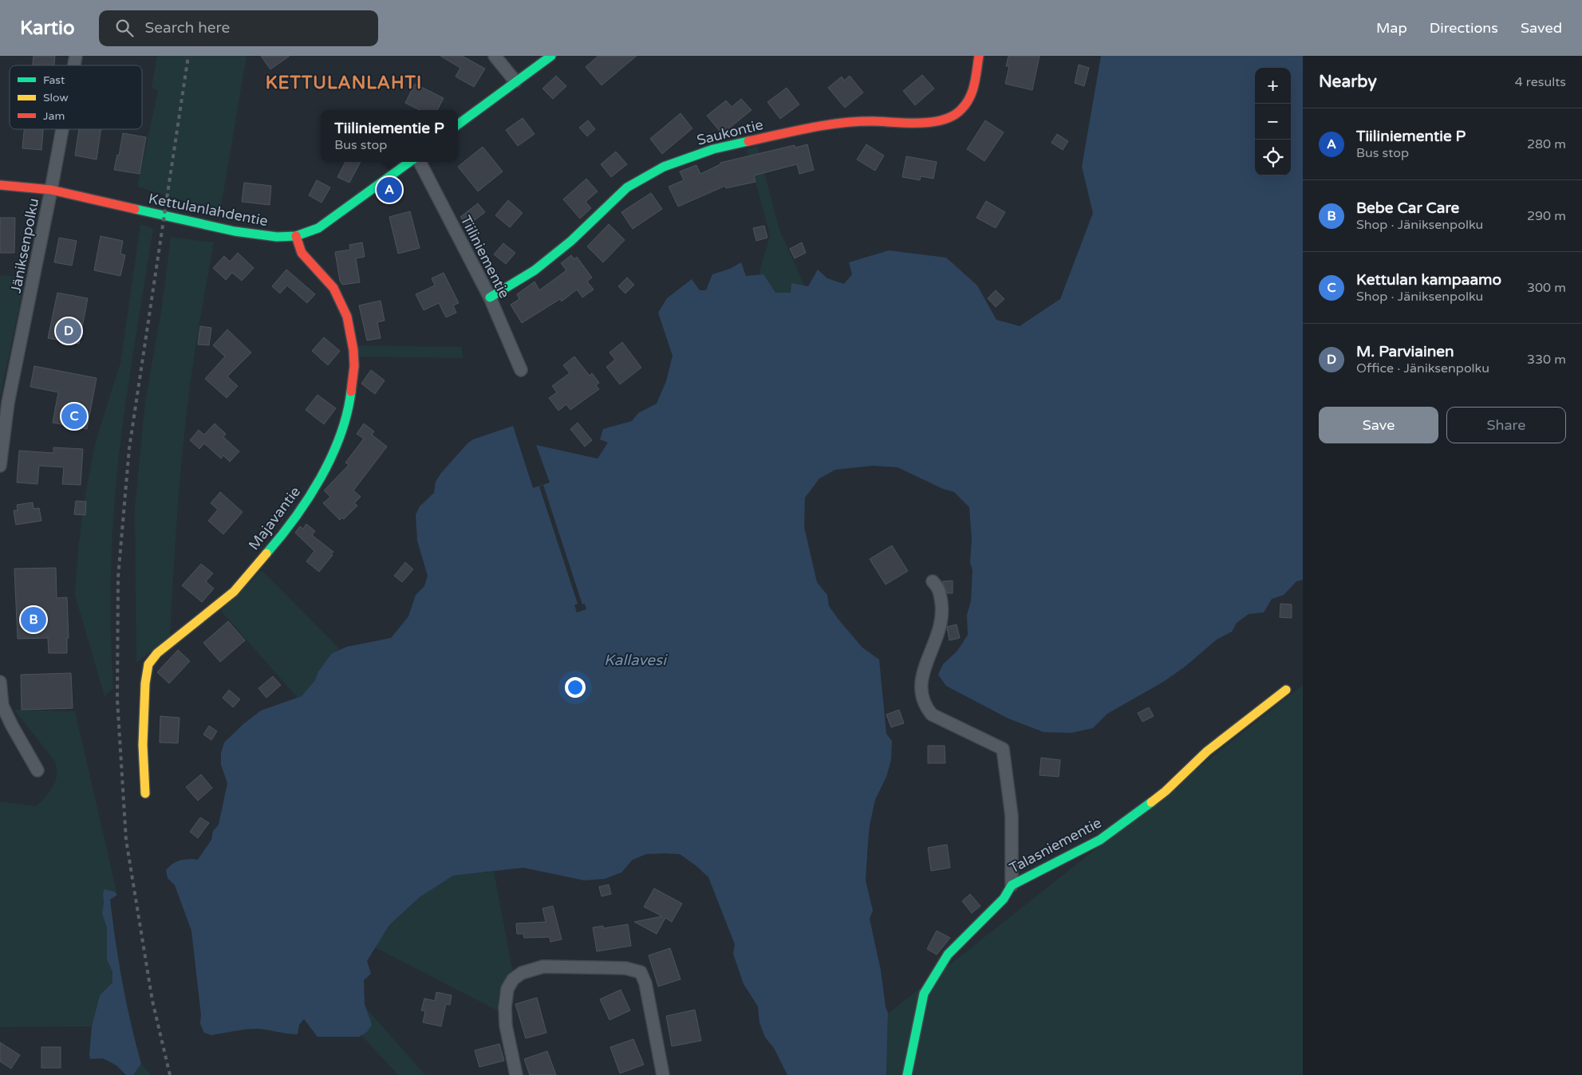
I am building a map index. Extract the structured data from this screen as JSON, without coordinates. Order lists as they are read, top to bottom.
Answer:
{
  "streets": {
    "street": [
      "Saukontie",
      "Kettulanlahdentie",
      "Jäniksenpolku",
      "Tiiliniementie",
      "Majavantie",
      "Talasniementie"
    ]
  },
  "crossings": [
    ["Saukontie", "Tiiliniementie"],
    ["Kettulanlahdentie", "Jäniksenpolku"],
    ["Kettulanlahdentie", "Majavantie"]
  ],
  "districts": ["KETTULANLAHTI"],
  "water": ["Kallavesi"],
  "legend": ["Fast", "Slow", "Jam"],
  "page": {
    "header": "Kartio",
    "search": "Search here",
    "nav": ["Map", "Directions", "Saved"],
    "heading": ["Nearby", "4 results"],
    "map_buttons": ["+", "−"],
    "list": [
      {
        "mark": "A",
        "name": "Tiiliniementie P",
        "note": "Bus stop",
        "value": "280 m"
      },
      {
        "mark": "B",
        "name": "Bebe Car Care",
        "note": "Shop · Jäniksenpolku",
        "value": "290 m"
      },
      {
        "mark": "C",
        "name": "Kettulan kampaamo",
        "note": "Shop · Jäniksenpolku",
        "value": "300 m"
      },
      {
        "mark": "D",
        "name": "M. Parviainen",
        "note": "Office · Jäniksenpolku",
        "value": "330 m"
      }
    ],
    "popup": ["Tiiliniementie P", "Bus stop"],
    "pins": [
      "A",
      "D",
      "C",
      "B"
    ],
    "buttons": ["Save", "Share"]
  }
}
